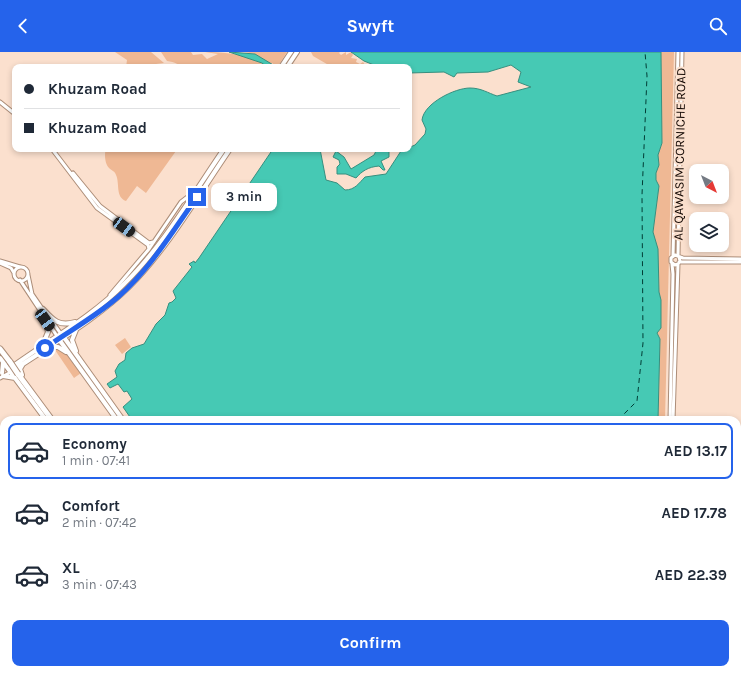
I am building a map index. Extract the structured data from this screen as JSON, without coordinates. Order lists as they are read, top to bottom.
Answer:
{
  "streets": {
    "street": ["AL QAWASIM CORNICHE ROAD"]
  },
  "north": "bottom right",
  "page": {
    "header": "Swyft",
    "banner": ["Khuzam Road", "Khuzam Road"],
    "bubble": "3 min",
    "list": [
      {
        "name": "Economy",
        "note": "1 min · 07:41",
        "value": "AED 13.17"
      },
      {
        "name": "Comfort",
        "note": "2 min · 07:42",
        "value": "AED 17.78"
      },
      {
        "name": "XL",
        "note": "3 min · 07:43",
        "value": "AED 22.39"
      }
    ],
    "buttons": "Confirm"
  }
}
